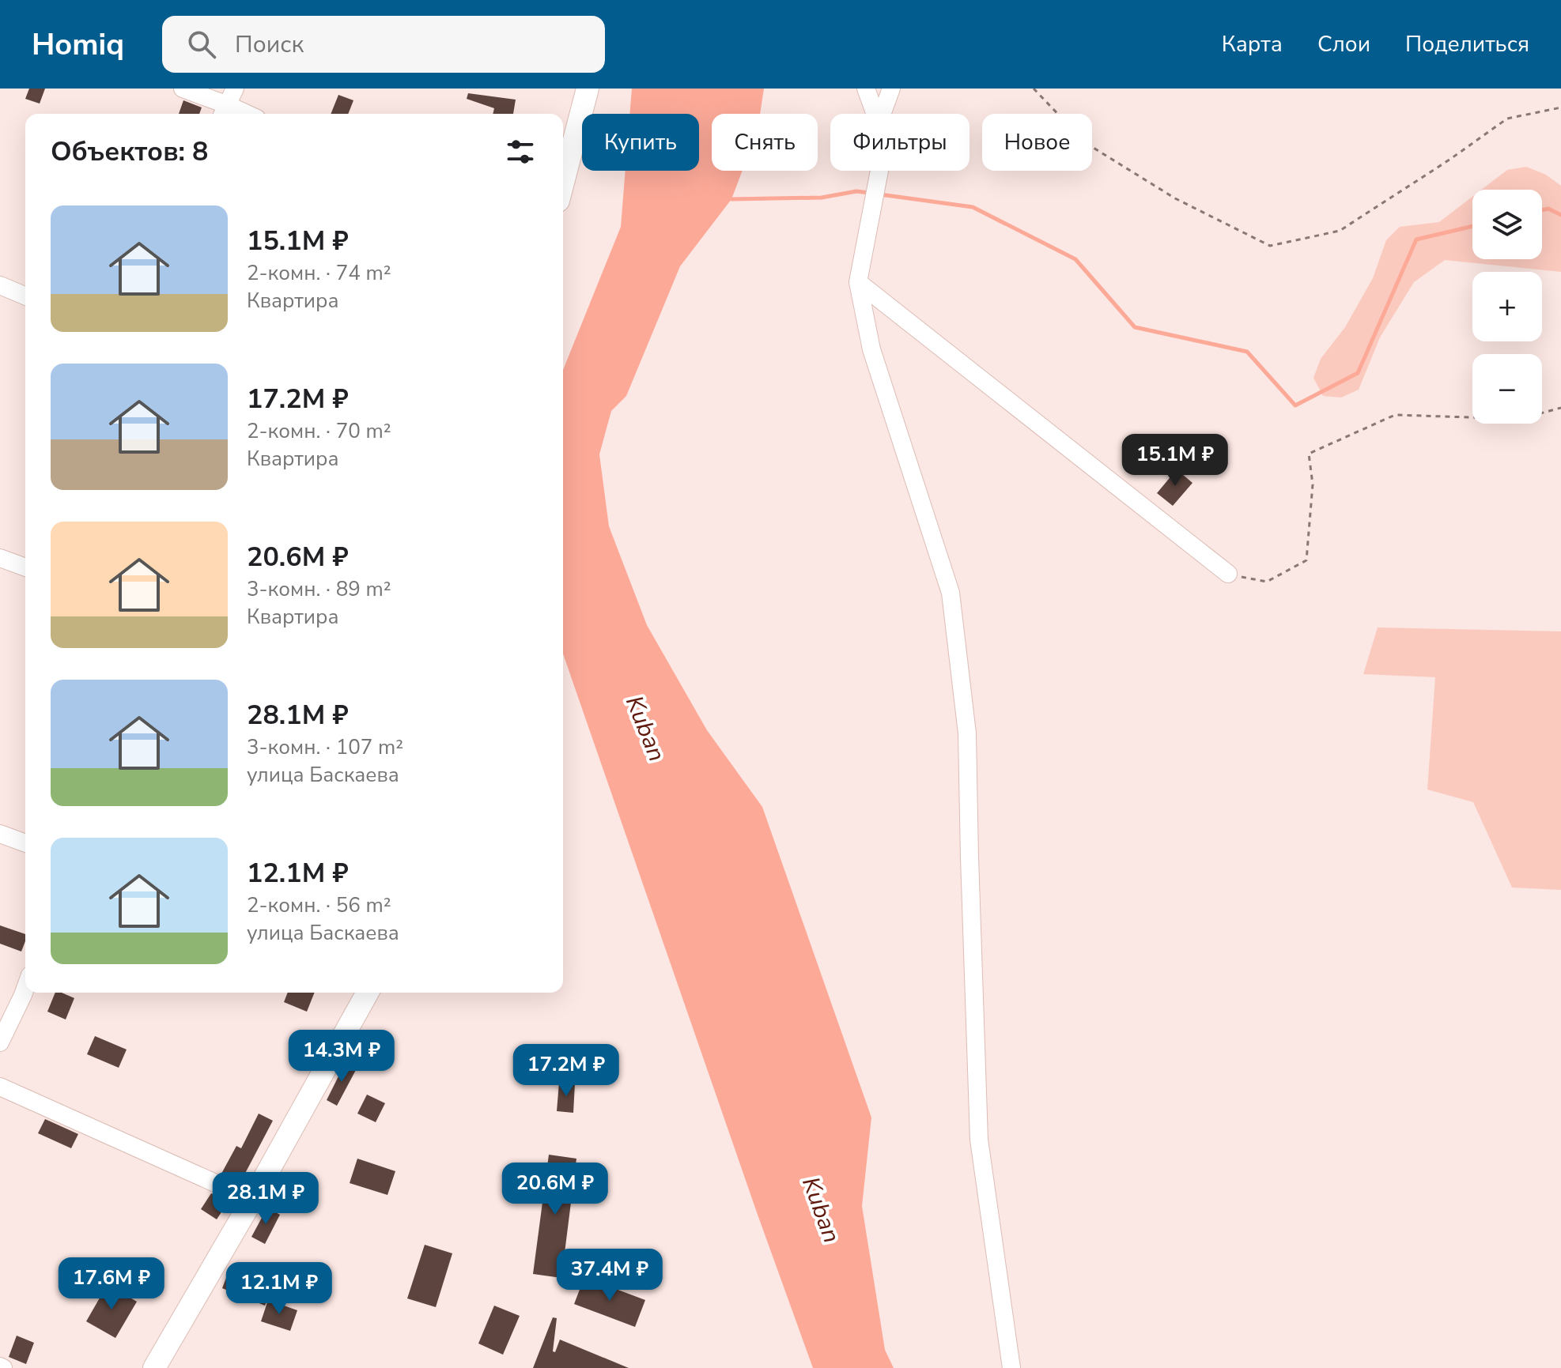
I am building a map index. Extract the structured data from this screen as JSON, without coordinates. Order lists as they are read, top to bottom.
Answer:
{
  "water": ["Kuban"],
  "page": {
    "header": "Homiq",
    "search": "Поиск",
    "nav": ["Карта", "Слои", "Поделиться"],
    "chip": [
      "Купить",
      "Снять",
      "Фильтры",
      "Новое"
    ],
    "heading": "Объектов: 8",
    "map_buttons": ["+", "−"],
    "list": [
      {
        "name": "15.1M ₽",
        "note": "2-комн. · 74 m² · Квартира"
      },
      {
        "name": "17.2M ₽",
        "note": "2-комн. · 70 m² · Квартира"
      },
      {
        "name": "20.6M ₽",
        "note": "3-комн. · 89 m² · Квартира"
      },
      {
        "name": "28.1M ₽",
        "note": "3-комн. · 107 m² · улица Баскаева"
      },
      {
        "name": "12.1M ₽",
        "note": "2-комн. · 56 m² · улица Баскаева"
      }
    ],
    "price": [
      "15.1M ₽",
      "14.3M ₽",
      "17.2M ₽",
      "20.6M ₽",
      "28.1M ₽",
      "37.4M ₽",
      "17.6M ₽",
      "12.1M ₽"
    ]
  }
}
